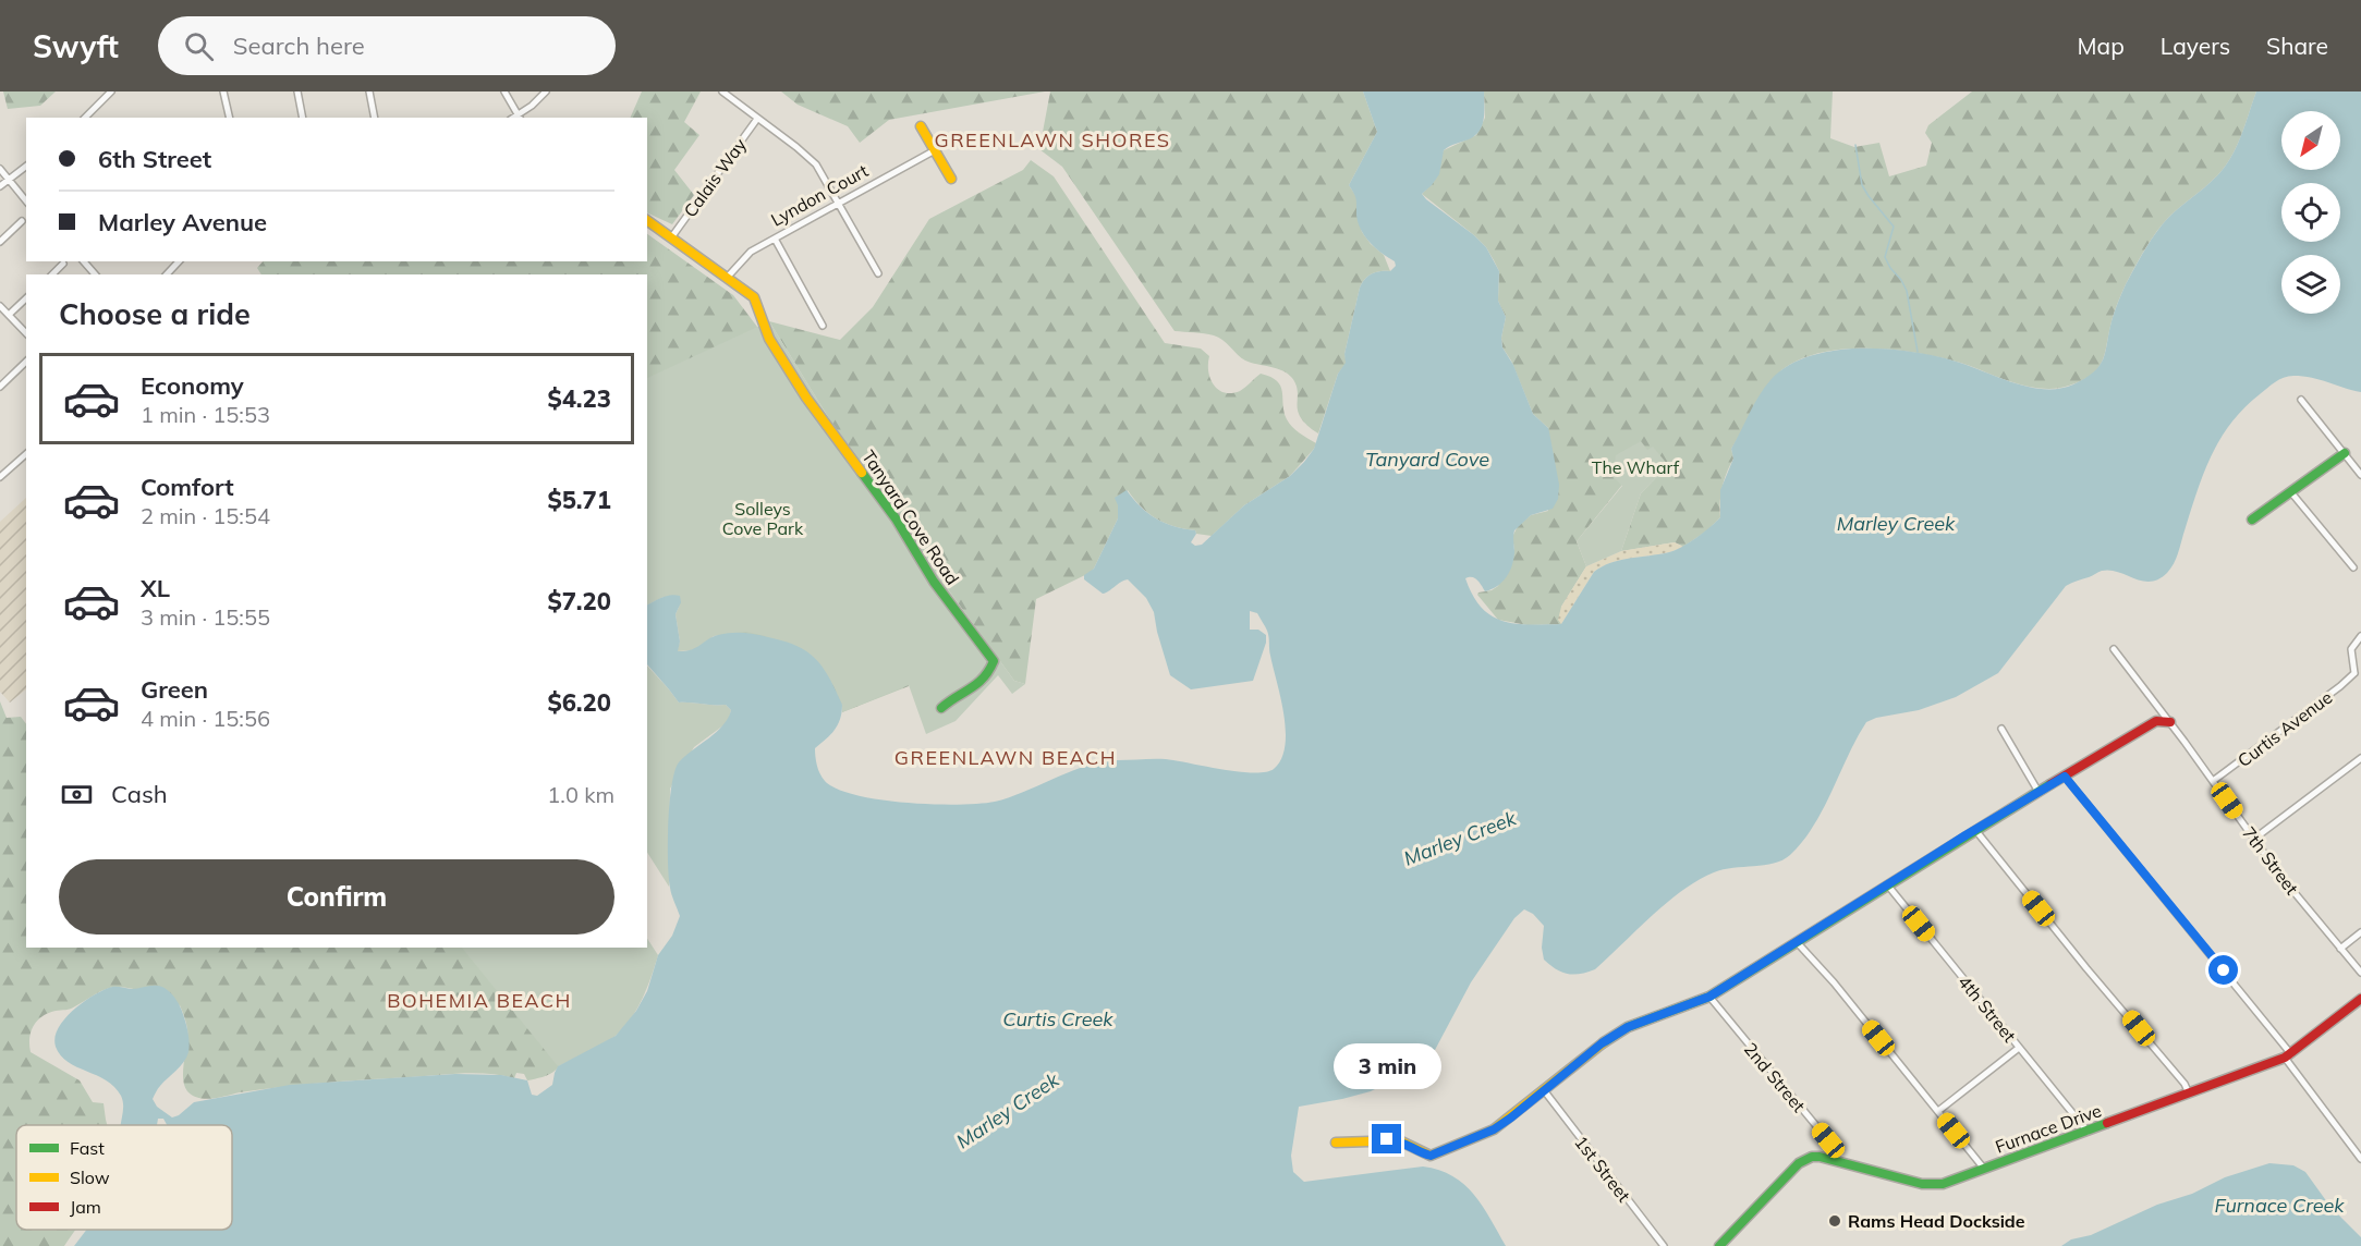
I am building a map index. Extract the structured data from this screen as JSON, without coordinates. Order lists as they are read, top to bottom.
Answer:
{
  "streets": {
    "street": [
      "Calais Way",
      "Lyndon Court",
      "Tanyard Cove Road",
      "Curtis Avenue",
      "7th Street",
      "4th Street",
      "2nd Street",
      "Furnace Drive",
      "1st Street"
    ]
  },
  "crossings": [
    ["Lyndon Court", "Tanyard Cove Road"],
    ["Curtis Avenue", "7th Street"],
    ["4th Street", "Furnace Drive"],
    ["2nd Street", "Furnace Drive"]
  ],
  "districts": ["GREENLAWN SHORES", "GREENLAWN BEACH", "BOHEMIA BEACH"],
  "water": [
    "Tanyard Cove",
    "Marley Creek",
    "Curtis Creek",
    "Furnace Creek"
  ],
  "parks": ["The Wharf", "Solleys Cove Park"],
  "places": ["Rams Head Dockside"],
  "legend": ["Fast", "Slow", "Jam"],
  "north": "bottom left",
  "page": {
    "header": "Swyft",
    "search": "Search here",
    "nav": ["Map", "Layers", "Share"],
    "banner": ["6th Street", "Marley Avenue"],
    "heading": "Choose a ride",
    "list": [
      {
        "name": "Economy",
        "note": "1 min · 15:53",
        "value": "$4.23"
      },
      {
        "name": "Comfort",
        "note": "2 min · 15:54",
        "value": "$5.71"
      },
      {
        "name": "XL",
        "note": "3 min · 15:55",
        "value": "$7.20"
      },
      {
        "name": "Green",
        "note": "4 min · 15:56",
        "value": "$6.20"
      }
    ],
    "pay": ["Cash", "1.0 km"],
    "buttons": "Confirm",
    "bubble": "3 min"
  }
}
